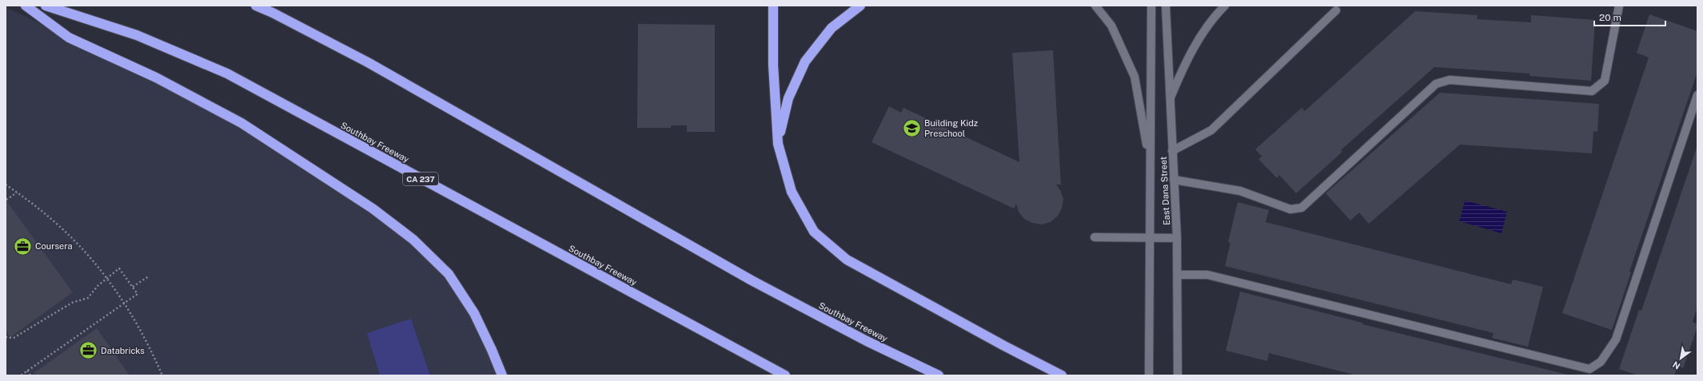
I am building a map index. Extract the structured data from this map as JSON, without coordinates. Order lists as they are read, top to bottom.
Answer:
{
  "streets": {
    "highway": ["Southbay Freeway", "CA 237"],
    "main road": ["East Dana Street"]
  },
  "places": {
    "school or university": ["Building Kidz Preschool"],
    "office": ["Coursera", "Databricks"]
  },
  "scale_bar": "20 m",
  "north": "bottom left"
}
